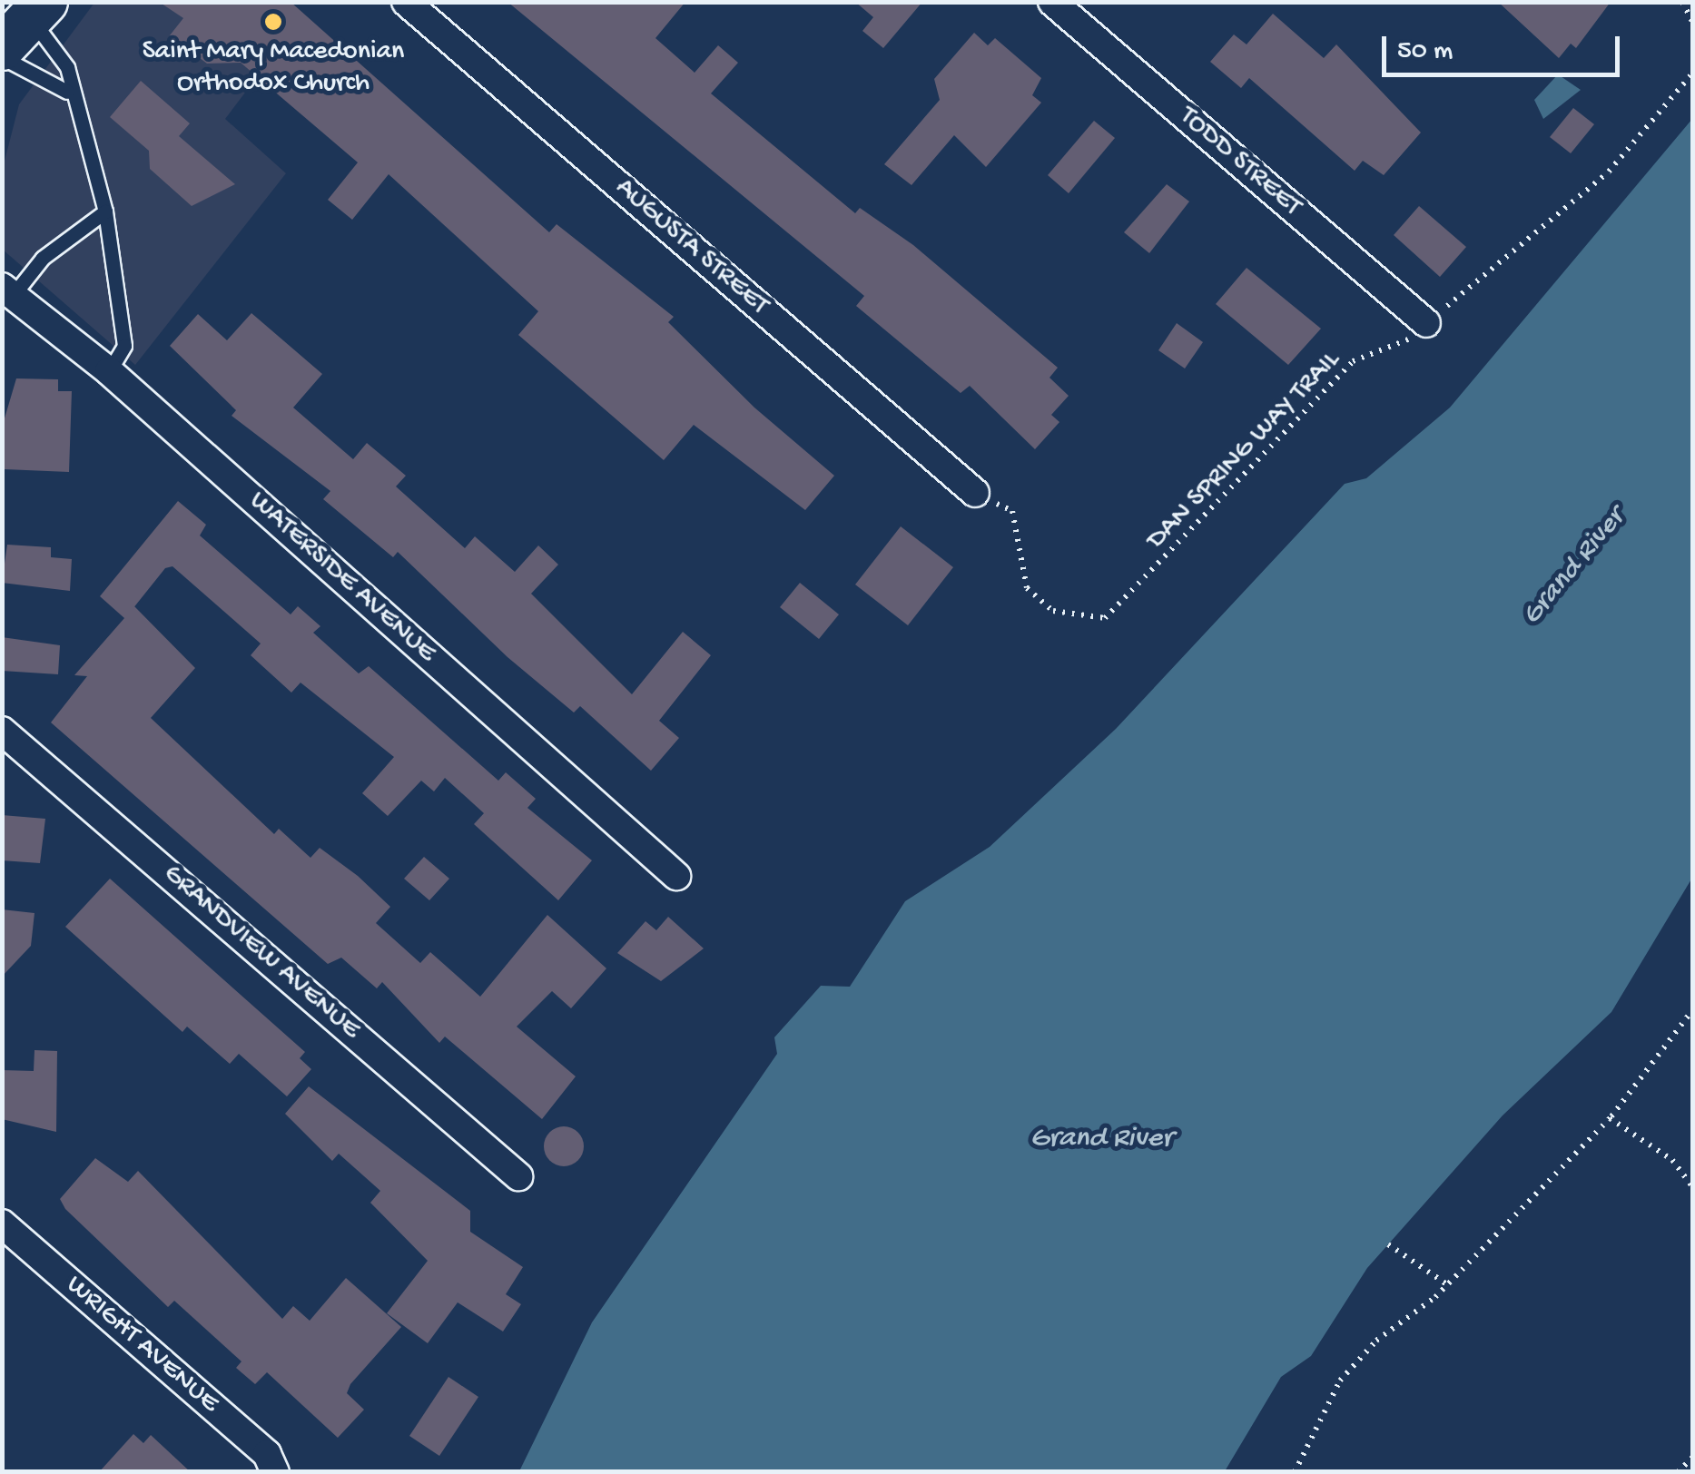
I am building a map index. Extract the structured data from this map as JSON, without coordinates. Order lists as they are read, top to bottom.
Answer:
{
  "streets": {
    "street": [
      "TODD STREET",
      "AUGUSTA STREET",
      "WATERSIDE AVENUE",
      "GRANDVIEW AVENUE",
      "WRIGHT AVENUE"
    ],
    "path": ["DAN SPRING WAY TRAIL"]
  },
  "crossings": [
    ["TODD STREET", "DAN SPRING WAY TRAIL"],
    ["AUGUSTA STREET", "DAN SPRING WAY TRAIL"]
  ],
  "water": ["Grand River"],
  "places": ["Saint Mary Macedonian Orthodox Church"],
  "scale_bar": "50 m"
}
